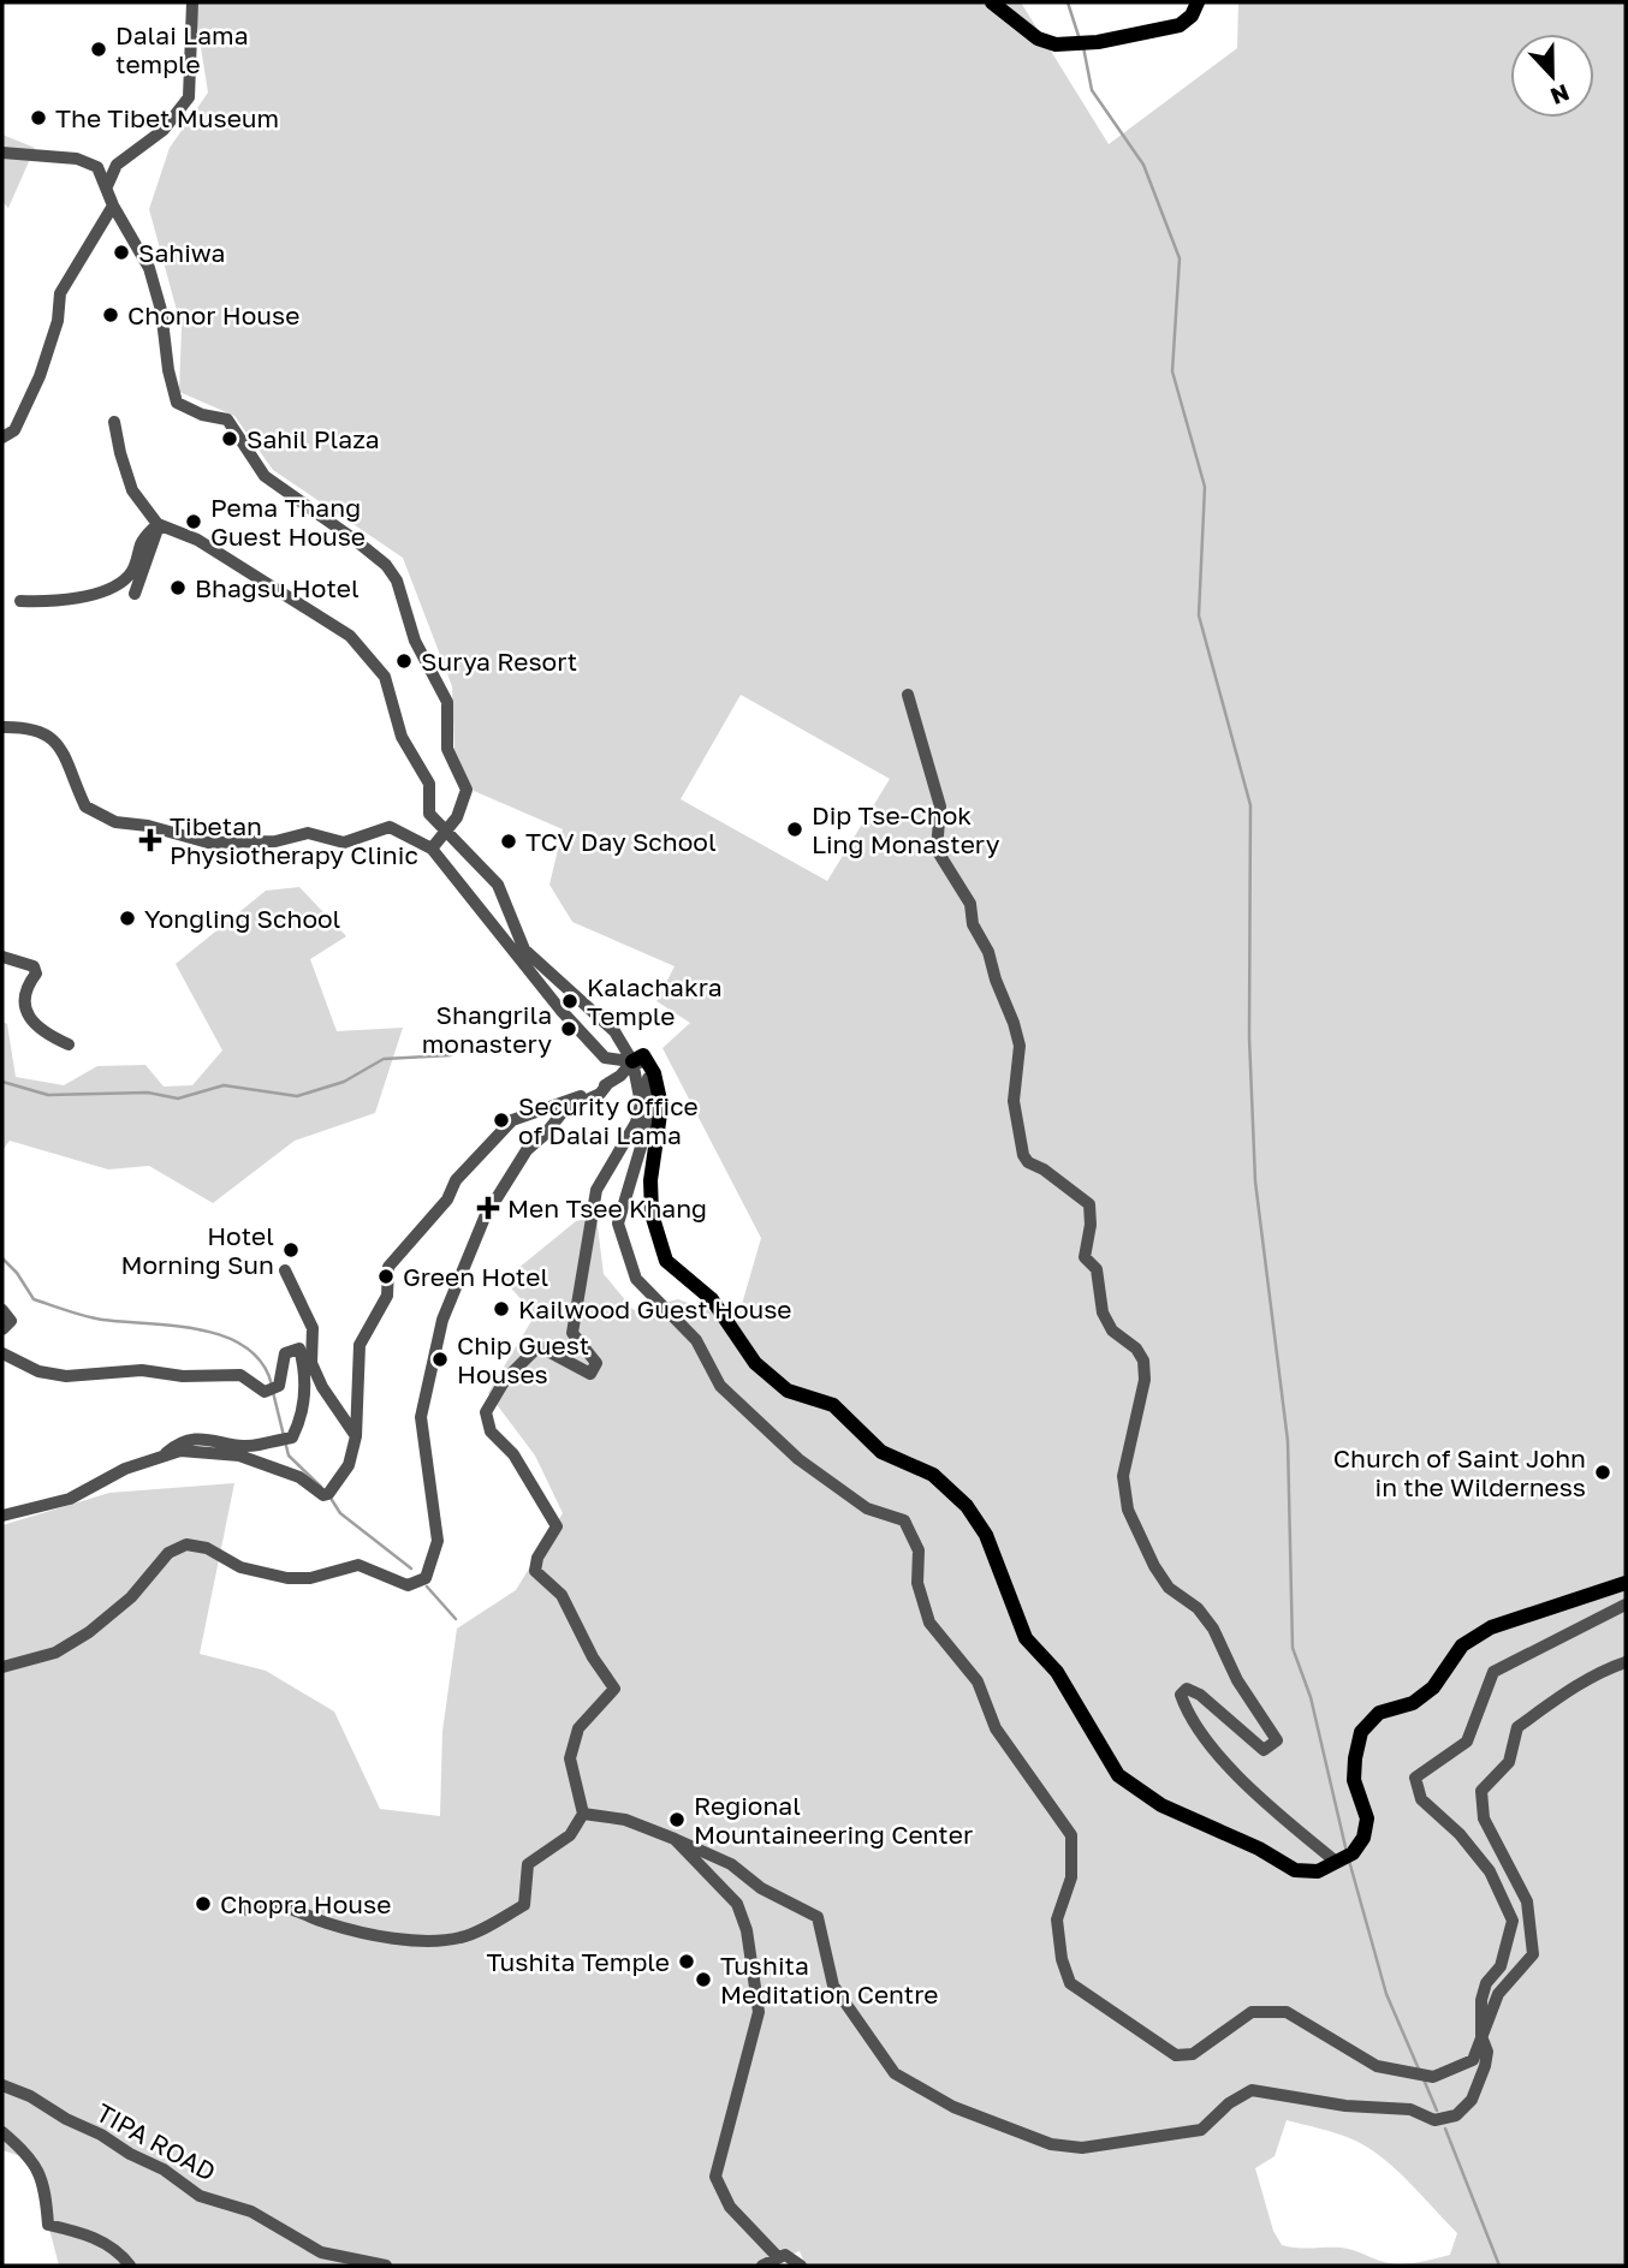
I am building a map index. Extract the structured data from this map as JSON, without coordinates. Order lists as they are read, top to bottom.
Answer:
{
  "streets": {
    "street": ["TIPA ROAD"]
  },
  "places": {
    "other": [
      "Dalai Lama temple",
      "The Tibet Museum",
      "Sahiwa",
      "Chonor House",
      "Sahil Plaza",
      "Pema Thang Guest House",
      "Bhagsu Hotel",
      "Surya Resort",
      "Dip Tse-Chok Ling Monastery",
      "TCV Day School",
      "Yongling School",
      "Kalachakra Temple",
      "Shangrila monastery",
      "Security Office of Dalai Lama",
      "Hotel Morning Sun",
      "Green Hotel",
      "Kailwood Guest House",
      "Chip Guest Houses",
      "Church of Saint John in the Wilderness",
      "Regional Mountaineering Center",
      "Chopra House",
      "Tushita Temple",
      "Tushita Meditation Centre"
    ],
    "health": ["Tibetan Physiotherapy Clinic", "Men Tsee Khang"]
  },
  "north": "bottom"
}
